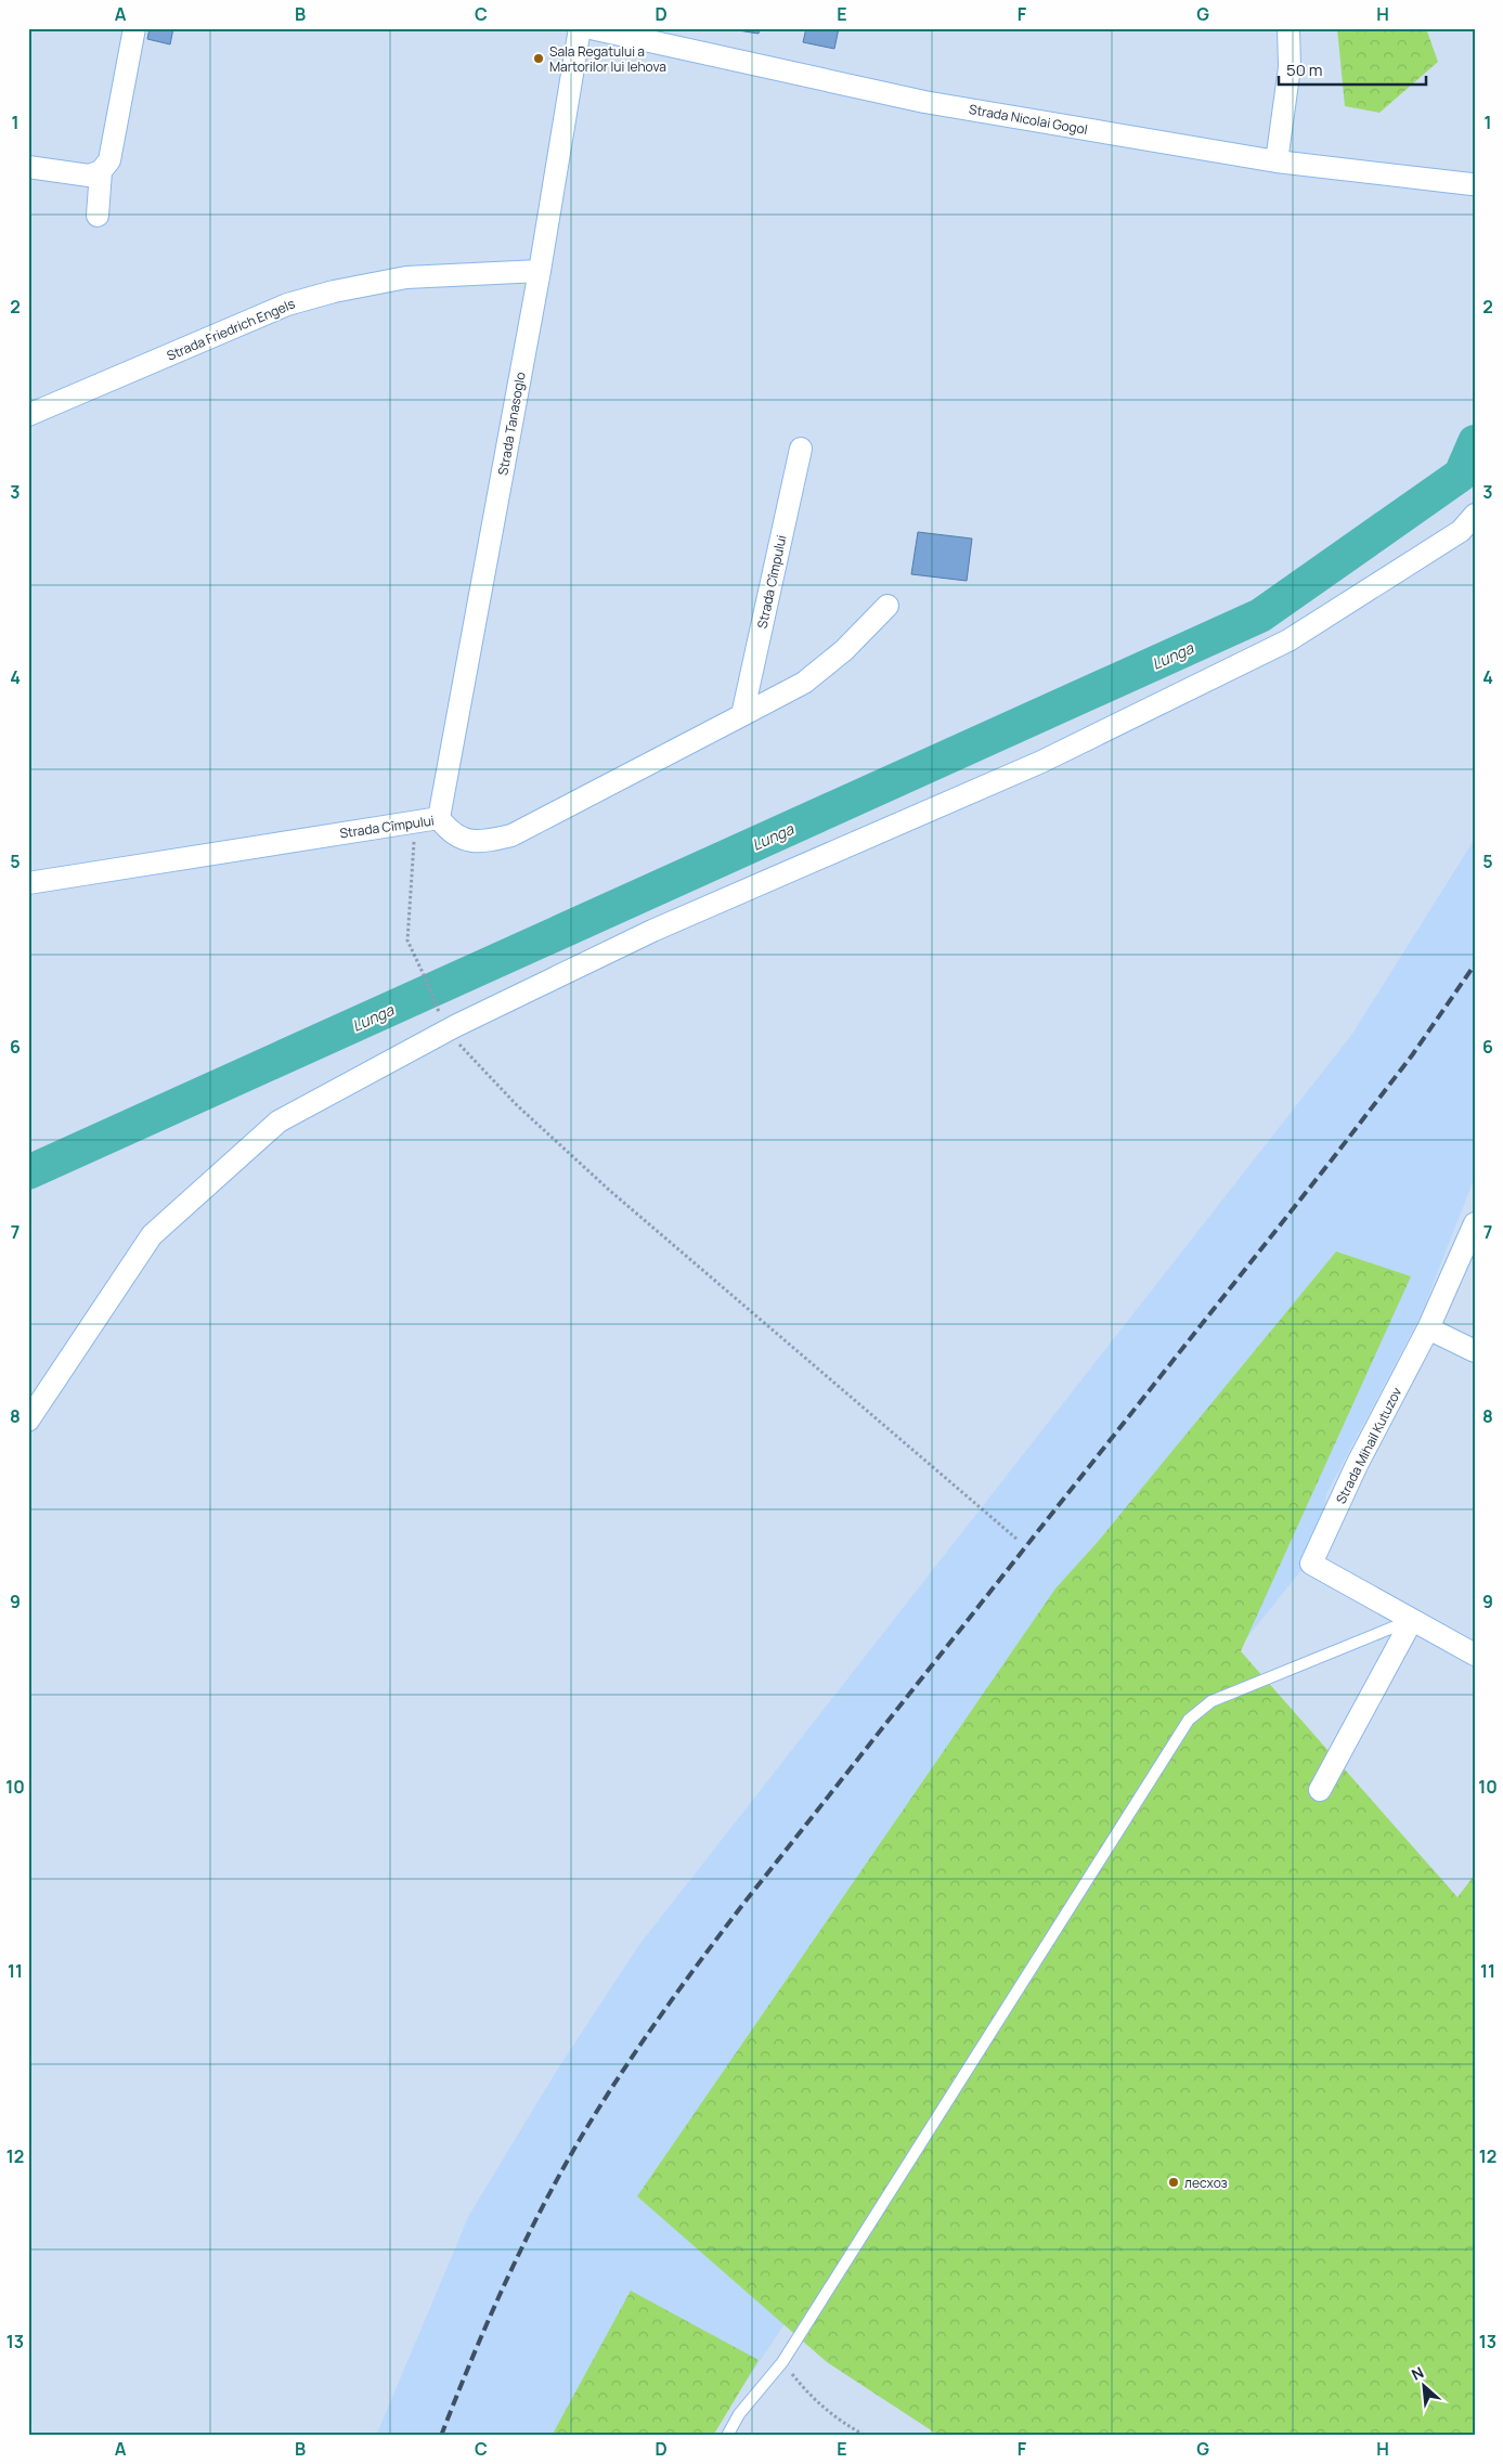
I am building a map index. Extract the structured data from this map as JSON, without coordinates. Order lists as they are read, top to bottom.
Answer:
{
  "streets": {
    "street": [
      "Strada Nicolai Gogol",
      "Strada Friedrich Engels",
      "Strada Tanasoglo",
      "Strada Cîmpului",
      "Strada Mihail Kutuzov"
    ]
  },
  "crossings": [
    ["Strada Friedrich Engels", "Strada Tanasoglo"],
    ["Strada Tanasoglo", "Strada Cîmpului"]
  ],
  "water": ["Lunga"],
  "places": ["Sala Regatului a Martorilor lui Iehova", "лесхоз"],
  "scale_bar": "50 m",
  "north": "top left",
  "grid": {
    "columns": [
      "A",
      "B",
      "C",
      "D",
      "E",
      "F",
      "G",
      "H"
    ],
    "rows": [
      "1",
      "2",
      "3",
      "4",
      "5",
      "6",
      "7",
      "8",
      "9",
      "10",
      "11",
      "12",
      "13"
    ]
  }
}
